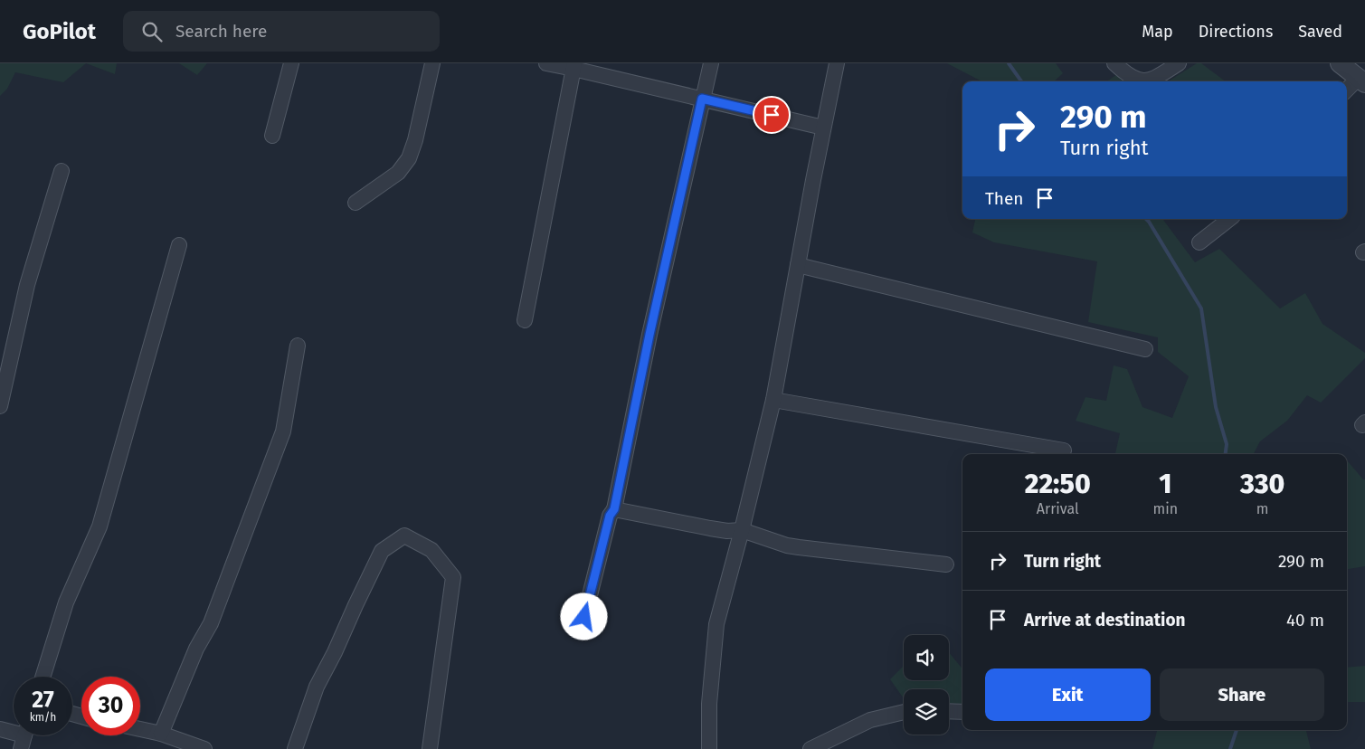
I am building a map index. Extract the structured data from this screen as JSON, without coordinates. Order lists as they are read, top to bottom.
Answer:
{
  "page": {
    "header": "GoPilot",
    "search": "Search here",
    "nav": ["Map", "Directions", "Saved"],
    "turn": ["290 m", "Turn right"],
    "then": "Then",
    "eta": [
      "22:50",
      "Arrival",
      "1",
      "min",
      "330",
      "m"
    ],
    "list": [
      {
        "name": "Turn right",
        "value": "290 m"
      },
      {
        "name": "Arrive at destination",
        "value": "40 m"
      }
    ],
    "buttons": ["Exit", "Share"],
    "speed": "27 km/h",
    "limit": "30"
  }
}
